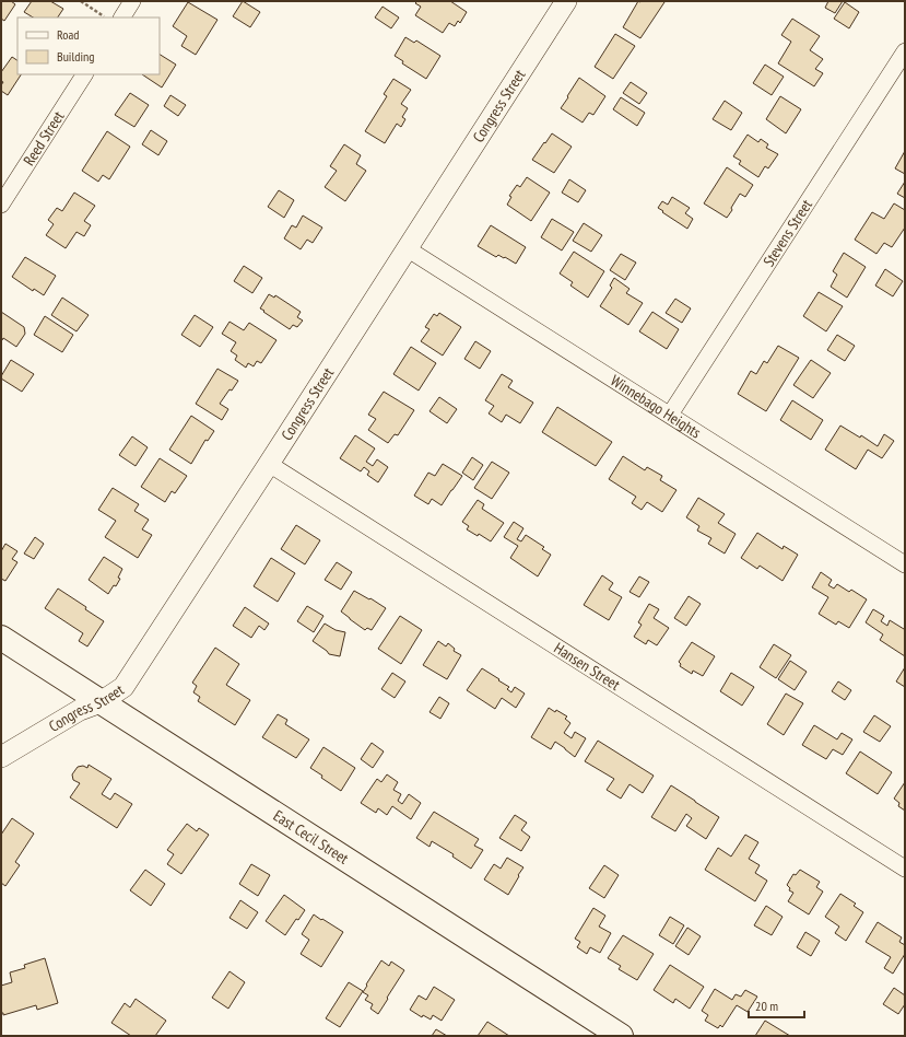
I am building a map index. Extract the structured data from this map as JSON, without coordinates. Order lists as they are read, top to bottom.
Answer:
{
  "streets": {
    "main road": ["East Cecil Street"],
    "street": [
      "Congress Street",
      "Reed Street",
      "Stevens Street",
      "Winnebago Heights",
      "Hansen Street"
    ]
  },
  "crossings": [
    ["Congress Street", "Winnebago Heights"],
    ["Congress Street", "Hansen Street"],
    ["Congress Street", "East Cecil Street"],
    ["Stevens Street", "Winnebago Heights"]
  ],
  "legend": ["Road", "Building"],
  "scale_bar": "20 m"
}
